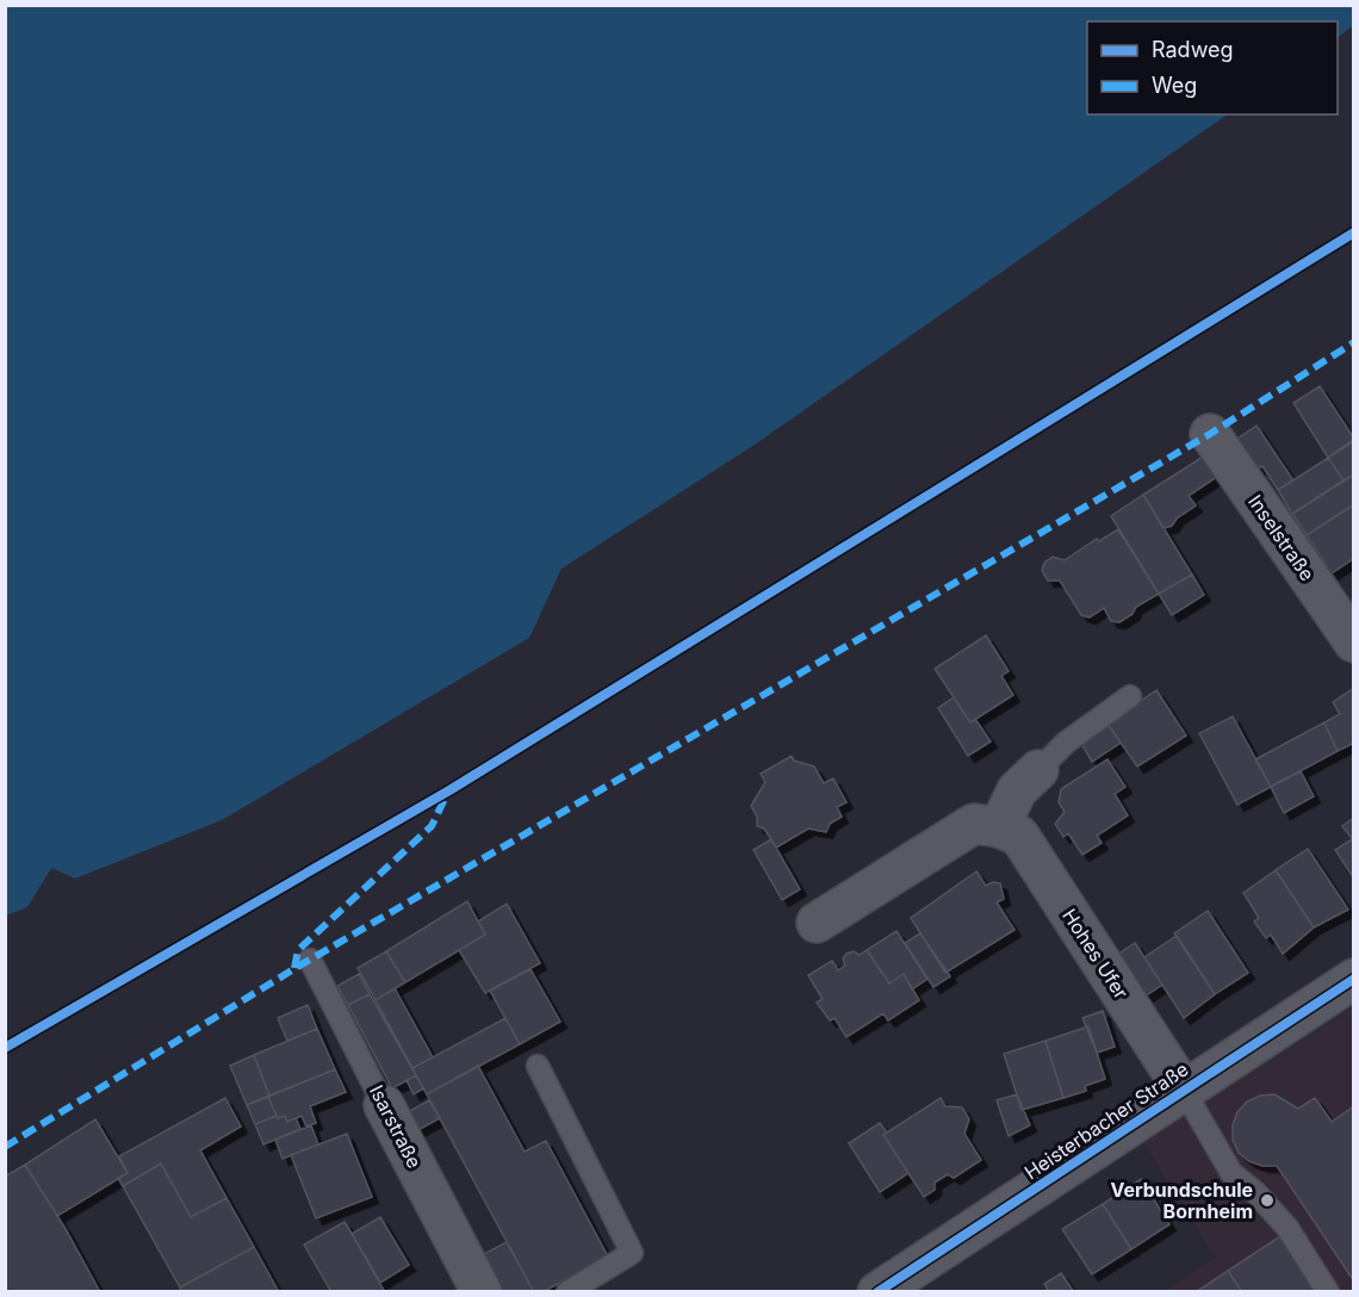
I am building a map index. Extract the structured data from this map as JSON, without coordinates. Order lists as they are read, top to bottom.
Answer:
{
  "streets": {
    "street": [
      "Inselstraße",
      "Hohes Ufer",
      "Heisterbacher Straße",
      "Isarstraße"
    ]
  },
  "crossings": [
    ["Hohes Ufer", "Heisterbacher Straße"]
  ],
  "places": ["Verbundschule Bornheim"],
  "legend": ["Radweg", "Weg"]
}
